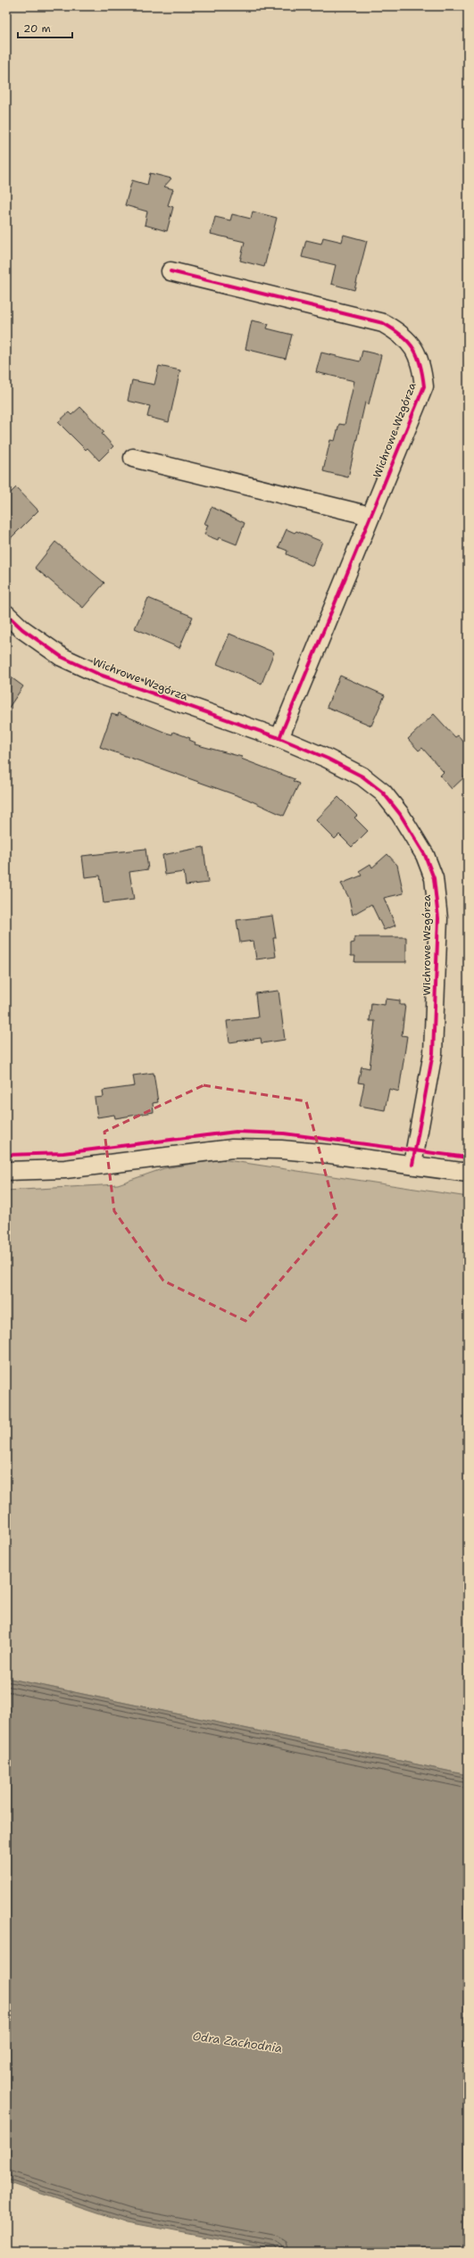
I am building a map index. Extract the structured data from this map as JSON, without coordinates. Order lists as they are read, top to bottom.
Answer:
{
  "streets": {
    "street": ["Wichrowe Wzgórza"]
  },
  "water": ["Odra Zachodnia"],
  "scale_bar": "20 m"
}
